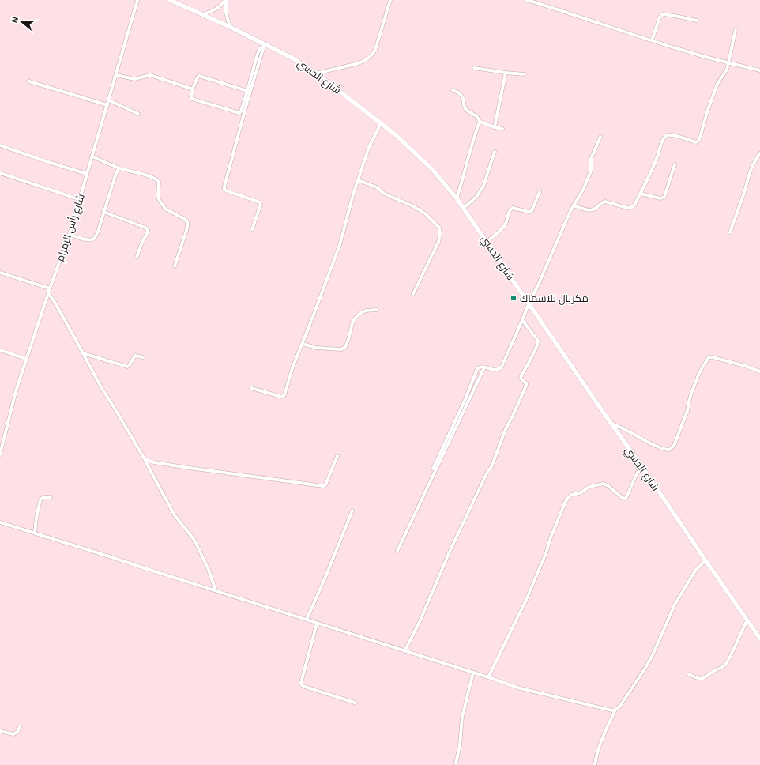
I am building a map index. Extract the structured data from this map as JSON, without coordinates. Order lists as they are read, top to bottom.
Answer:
{
  "streets": {
    "street": ["شارع الحسي", "شارع رأس الرمرام"]
  },
  "places": ["مكريال للاسماك"],
  "north": "left"
}
